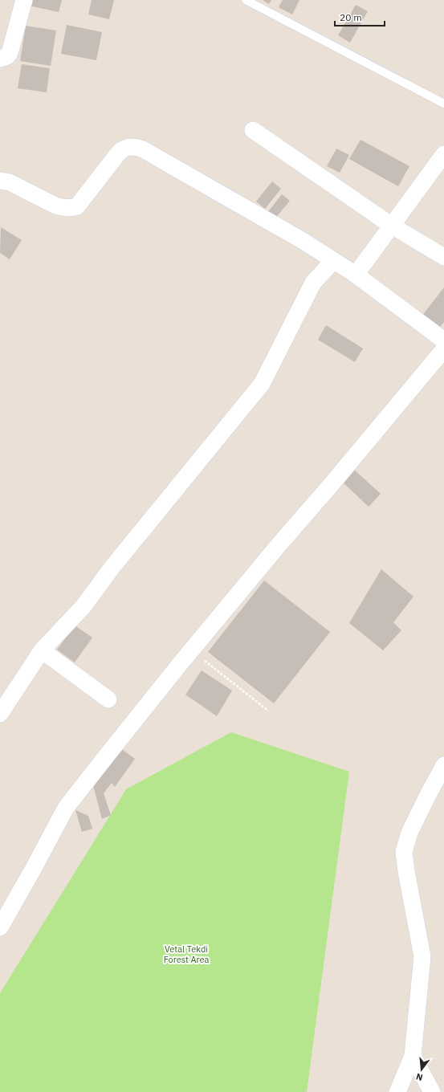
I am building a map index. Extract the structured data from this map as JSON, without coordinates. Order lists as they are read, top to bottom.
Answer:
{
  "parks": ["Vetal Tekdi Forest Area"],
  "scale_bar": "20 m",
  "north": "bottom"
}
